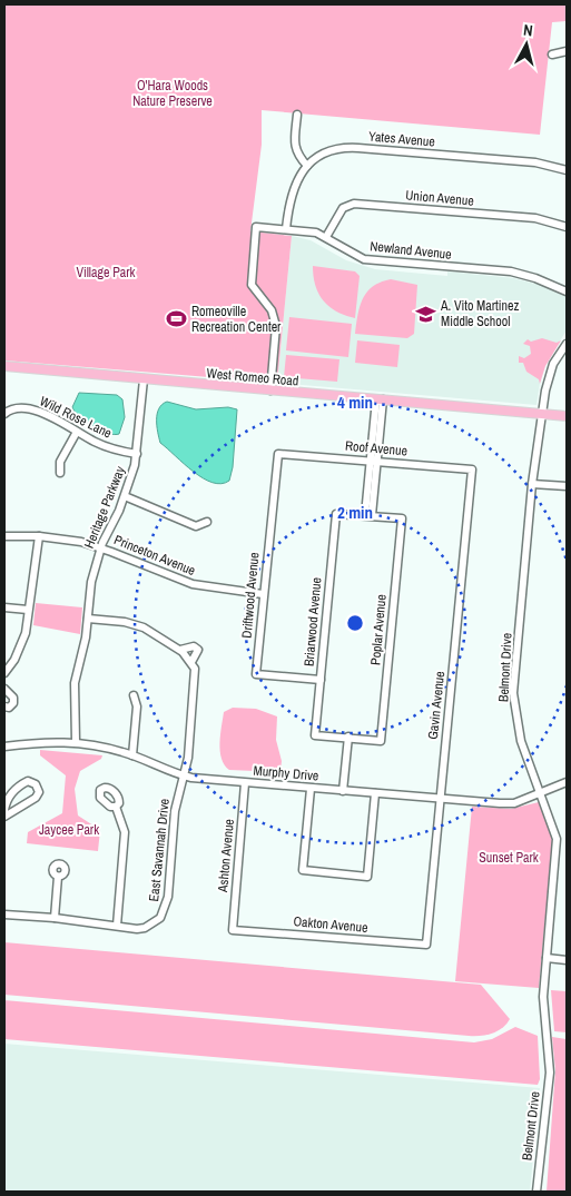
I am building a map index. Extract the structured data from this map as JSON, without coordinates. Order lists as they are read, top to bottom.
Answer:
{
  "streets": {
    "main road": ["West Romeo Road"],
    "street": [
      "Yates Avenue",
      "Union Avenue",
      "Newland Avenue",
      "Wild Rose Lane",
      "Roof Avenue",
      "Heritage Parkway",
      "Princeton Avenue",
      "Driftwood Avenue",
      "Briarwood Avenue",
      "Poplar Avenue",
      "Belmont Drive",
      "Gavin Avenue",
      "Murphy Drive",
      "East Savannah Drive",
      "Ashton Avenue",
      "Oakton Avenue"
    ]
  },
  "crossings": [
    ["Yates Avenue", "Newland Avenue"],
    ["Union Avenue", "Newland Avenue"],
    ["Newland Avenue", "West Romeo Road"],
    ["West Romeo Road", "Heritage Parkway"],
    ["West Romeo Road", "Belmont Drive"],
    ["Wild Rose Lane", "Heritage Parkway"],
    ["Roof Avenue", "Driftwood Avenue"],
    ["Roof Avenue", "Gavin Avenue"],
    ["Heritage Parkway", "Princeton Avenue"],
    ["Heritage Parkway", "Murphy Drive"],
    ["Princeton Avenue", "Driftwood Avenue"],
    ["Driftwood Avenue", "Briarwood Avenue"],
    ["Briarwood Avenue", "Poplar Avenue"],
    ["Belmont Drive", "Murphy Drive"],
    ["Gavin Avenue", "Murphy Drive"],
    ["Gavin Avenue", "Oakton Avenue"],
    ["Murphy Drive", "East Savannah Drive"],
    ["Murphy Drive", "Ashton Avenue"],
    ["Ashton Avenue", "Oakton Avenue"]
  ],
  "parks": [
    "O'Hara Woods Nature Preserve",
    "Village Park",
    "Jaycee Park",
    "Sunset Park"
  ],
  "places": {
    "school or university": ["A. Vito Martinez Middle School"],
    "sports": ["Romeoville Recreation Center"]
  },
  "north": "top",
  "rings": ["4 min", "2 min"]
}
